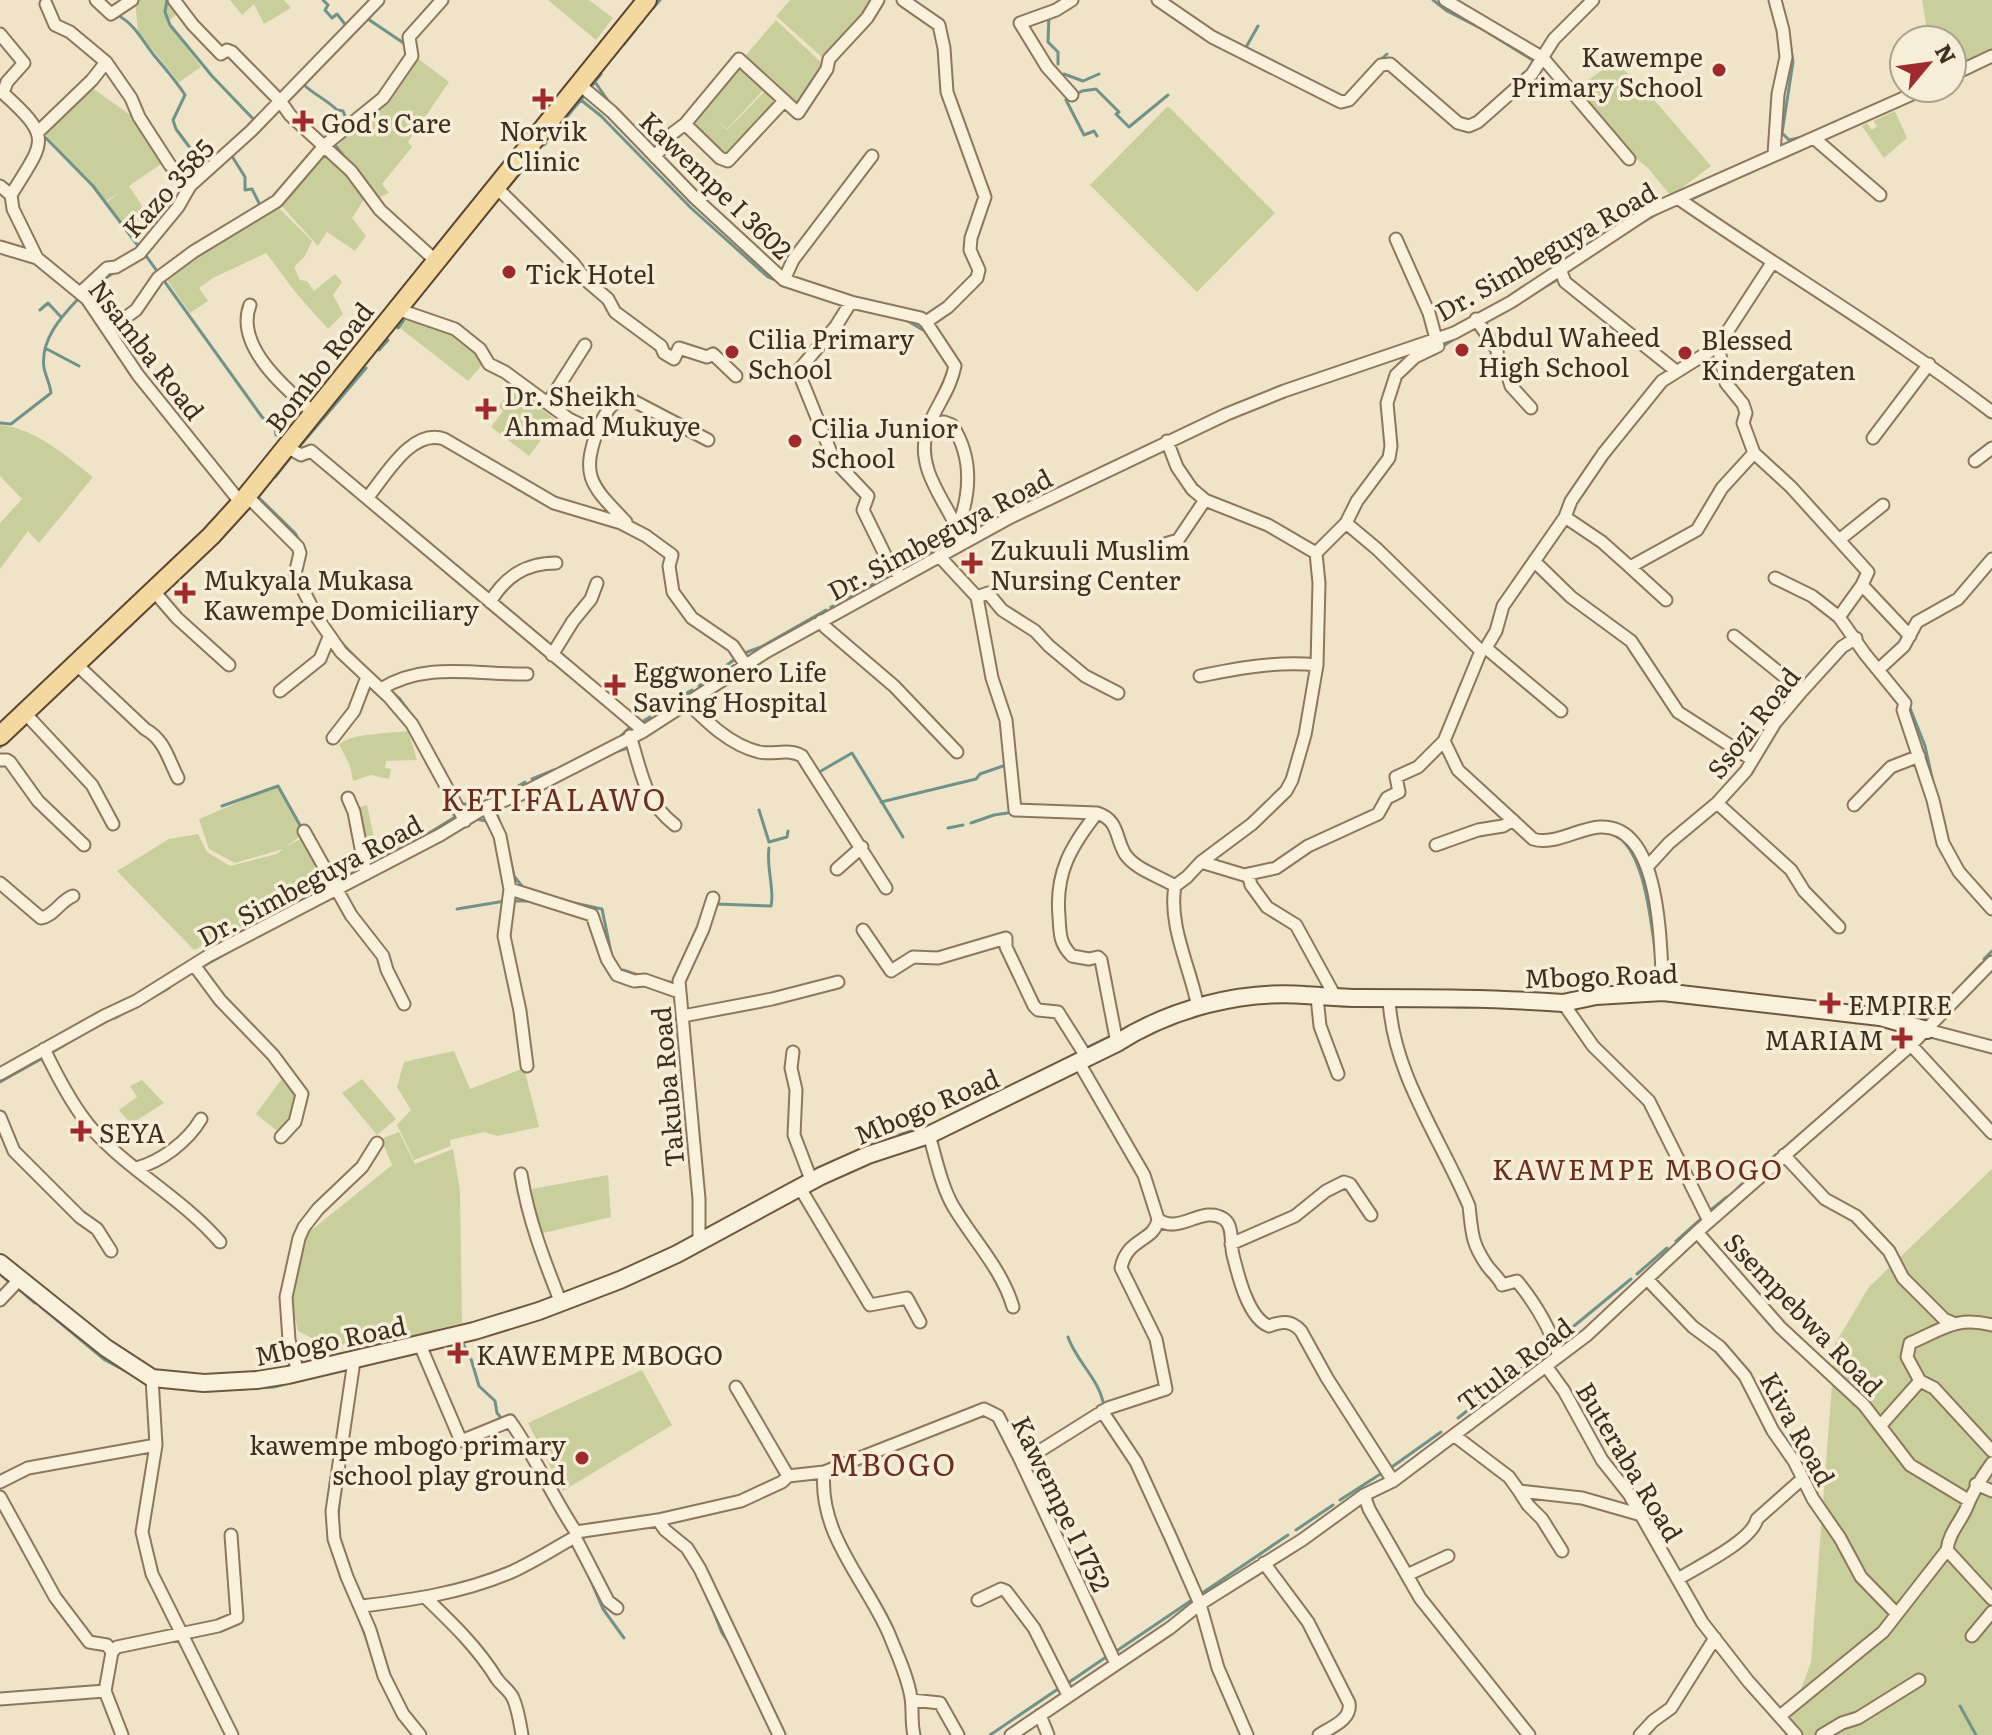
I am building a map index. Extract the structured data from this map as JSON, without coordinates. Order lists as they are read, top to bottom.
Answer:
{
  "streets": {
    "main road": ["Bombo Road"],
    "street": [
      "Kawempe I 3602",
      "Kazo 3585",
      "Dr. Simbeguya Road",
      "Nsamba Road",
      "Ssozi Road",
      "Mbogo Road",
      "Takuba Road",
      "Ssempebwa Road",
      "Ttula Road",
      "Kiva Road",
      "Buteraba Road",
      "Kawempe I 1752"
    ]
  },
  "crossings": [
    ["Kawempe I 3602", "Bombo Road"],
    ["Kazo 3585", "Nsamba Road"],
    ["Nsamba Road", "Bombo Road"],
    ["Mbogo Road", "Takuba Road"],
    ["Mbogo Road", "Ttula Road"],
    ["Ssempebwa Road", "Ttula Road"],
    ["Ttula Road", "Kiva Road"],
    ["Ttula Road", "Buteraba Road"],
    ["Ttula Road", "Kawempe I 1752"]
  ],
  "districts": ["KETIFALAWO", "KAWEMPE MBOGO", "MBOGO"],
  "places": {
    "other": [
      "Kawempe Primary School",
      "Tick Hotel",
      "Abdul Waheed High School",
      "Cilia Primary School",
      "Blessed Kindergaten",
      "Cilia Junior School",
      "kawempe mbogo primary school play ground"
    ],
    "health": [
      "Norvik Clinic",
      "God's Care",
      "Dr. Sheikh Ahmad Mukuye",
      "Zukuuli Muslim Nursing Center",
      "Mukyala Mukasa Kawempe Domiciliary",
      "Eggwonero Life Saving Hospital",
      "EMPIRE",
      "MARIAM",
      "SEYA",
      "KAWEMPE MBOGO"
    ]
  },
  "north": "top right"
}
